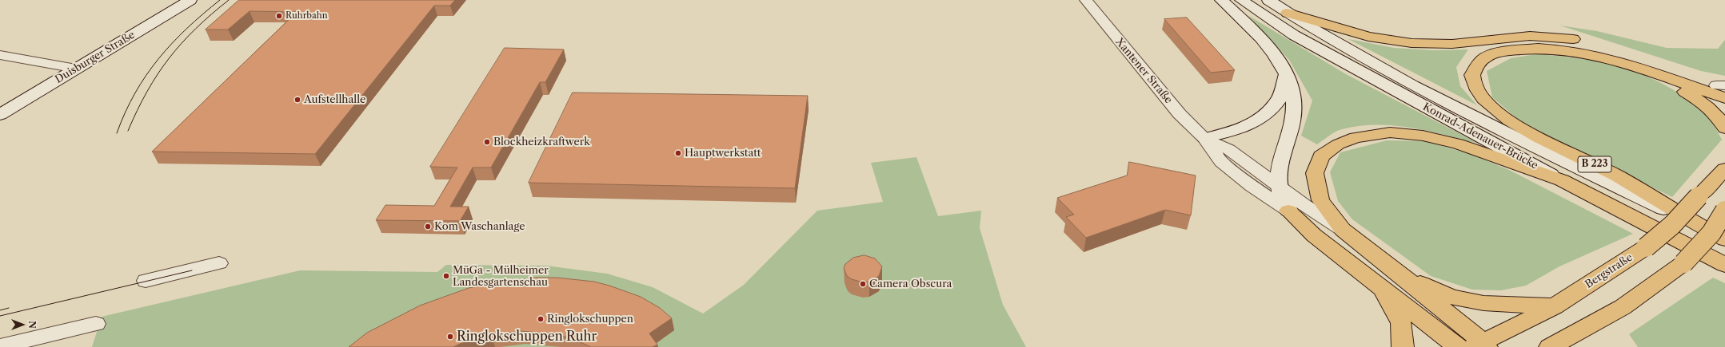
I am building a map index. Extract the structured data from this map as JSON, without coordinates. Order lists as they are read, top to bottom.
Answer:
{
  "streets": {
    "main road": [
      "Duisburger Straße",
      "Konrad-Adenauer-Brücke",
      "B 223",
      "Bergstraße"
    ],
    "street": ["Xantener Straße"]
  },
  "crossings": [
    ["Konrad-Adenauer-Brücke", "B 223"]
  ],
  "places": [
    "Ruhrbahn",
    "Aufstellhalle",
    "Blockheizkraftwerk",
    "Hauptwerkstatt",
    "Kom Waschanlage",
    "MüGa - Mülheimer Landesgartenschau",
    "Camera Obscura",
    "Ringlokschuppen",
    "Ringlokschuppen Ruhr"
  ],
  "north": "right"
}
